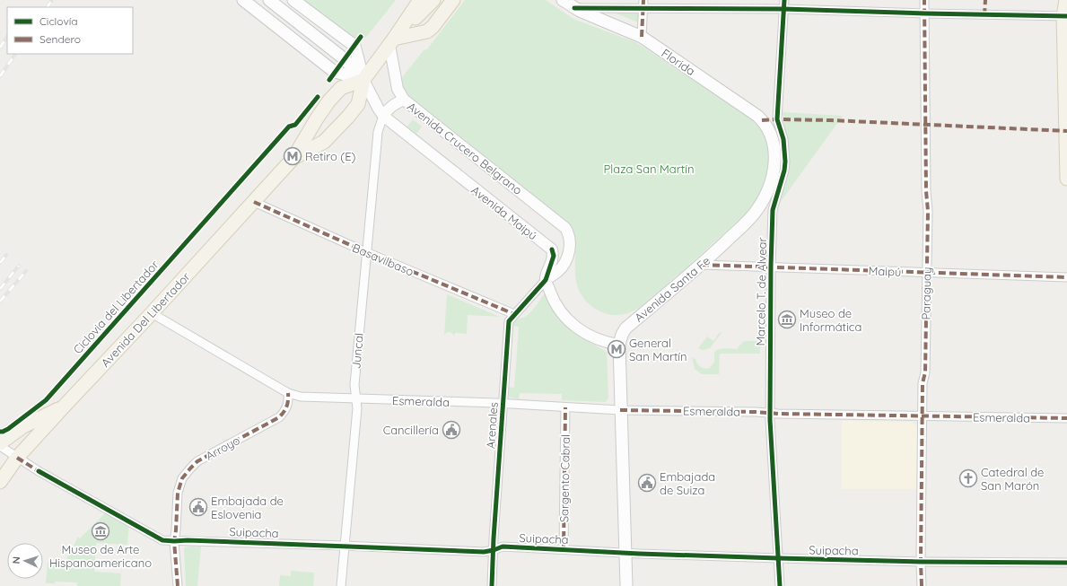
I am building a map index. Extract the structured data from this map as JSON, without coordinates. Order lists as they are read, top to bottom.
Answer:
{
  "streets": {
    "main road": ["Florida", "Avenida Santa Fe", "Avenida Del Libertador"],
    "street": [
      "Avenida Crucero Belgrano",
      "Avenida Maipú",
      "Basavilbaso",
      "Maipú",
      "Marcelo T. de Alvear",
      "Paraguay",
      "Juncal",
      "Esmeralda",
      "Arenales",
      "Arroyo",
      "Sargento Cabral",
      "Suipacha"
    ],
    "cycle path": ["Ciclovia del Libertador"]
  },
  "crossings": [
    ["Florida", "Avenida Santa Fe"],
    ["Avenida Crucero Belgrano", "Avenida Del Libertador"],
    ["Avenida Crucero Belgrano", "Arenales"],
    ["Avenida Maipú", "Avenida Del Libertador"],
    ["Avenida Maipú", "Juncal"],
    ["Basavilbaso", "Avenida Del Libertador"],
    ["Basavilbaso", "Juncal"],
    ["Basavilbaso", "Arenales"],
    ["Maipú", "Avenida Santa Fe"],
    ["Maipú", "Marcelo T. de Alvear"],
    ["Maipú", "Paraguay"],
    ["Avenida Santa Fe", "Esmeralda"],
    ["Avenida Santa Fe", "Suipacha"],
    ["Marcelo T. de Alvear", "Esmeralda"],
    ["Marcelo T. de Alvear", "Suipacha"],
    ["Paraguay", "Esmeralda"],
    ["Paraguay", "Suipacha"],
    ["Avenida Del Libertador", "Suipacha"],
    ["Juncal", "Esmeralda"],
    ["Juncal", "Suipacha"],
    ["Esmeralda", "Arenales"],
    ["Esmeralda", "Sargento Cabral"],
    ["Arenales", "Suipacha"],
    ["Arroyo", "Suipacha"],
    ["Sargento Cabral", "Suipacha"]
  ],
  "parks": ["Plaza San Martín"],
  "places": {
    "metro station": ["Retiro (E)", "General San Martín"],
    "museum": ["Museo de Informática", "Museo de Arte Hispanoamericano"],
    "public building": ["Cancillería", "Embajada de Suiza", "Embajada de Eslovenia"],
    "church": ["Catedral de San Marón"]
  },
  "legend": ["Ciclovía", "Sendero"],
  "north": "left"
}
